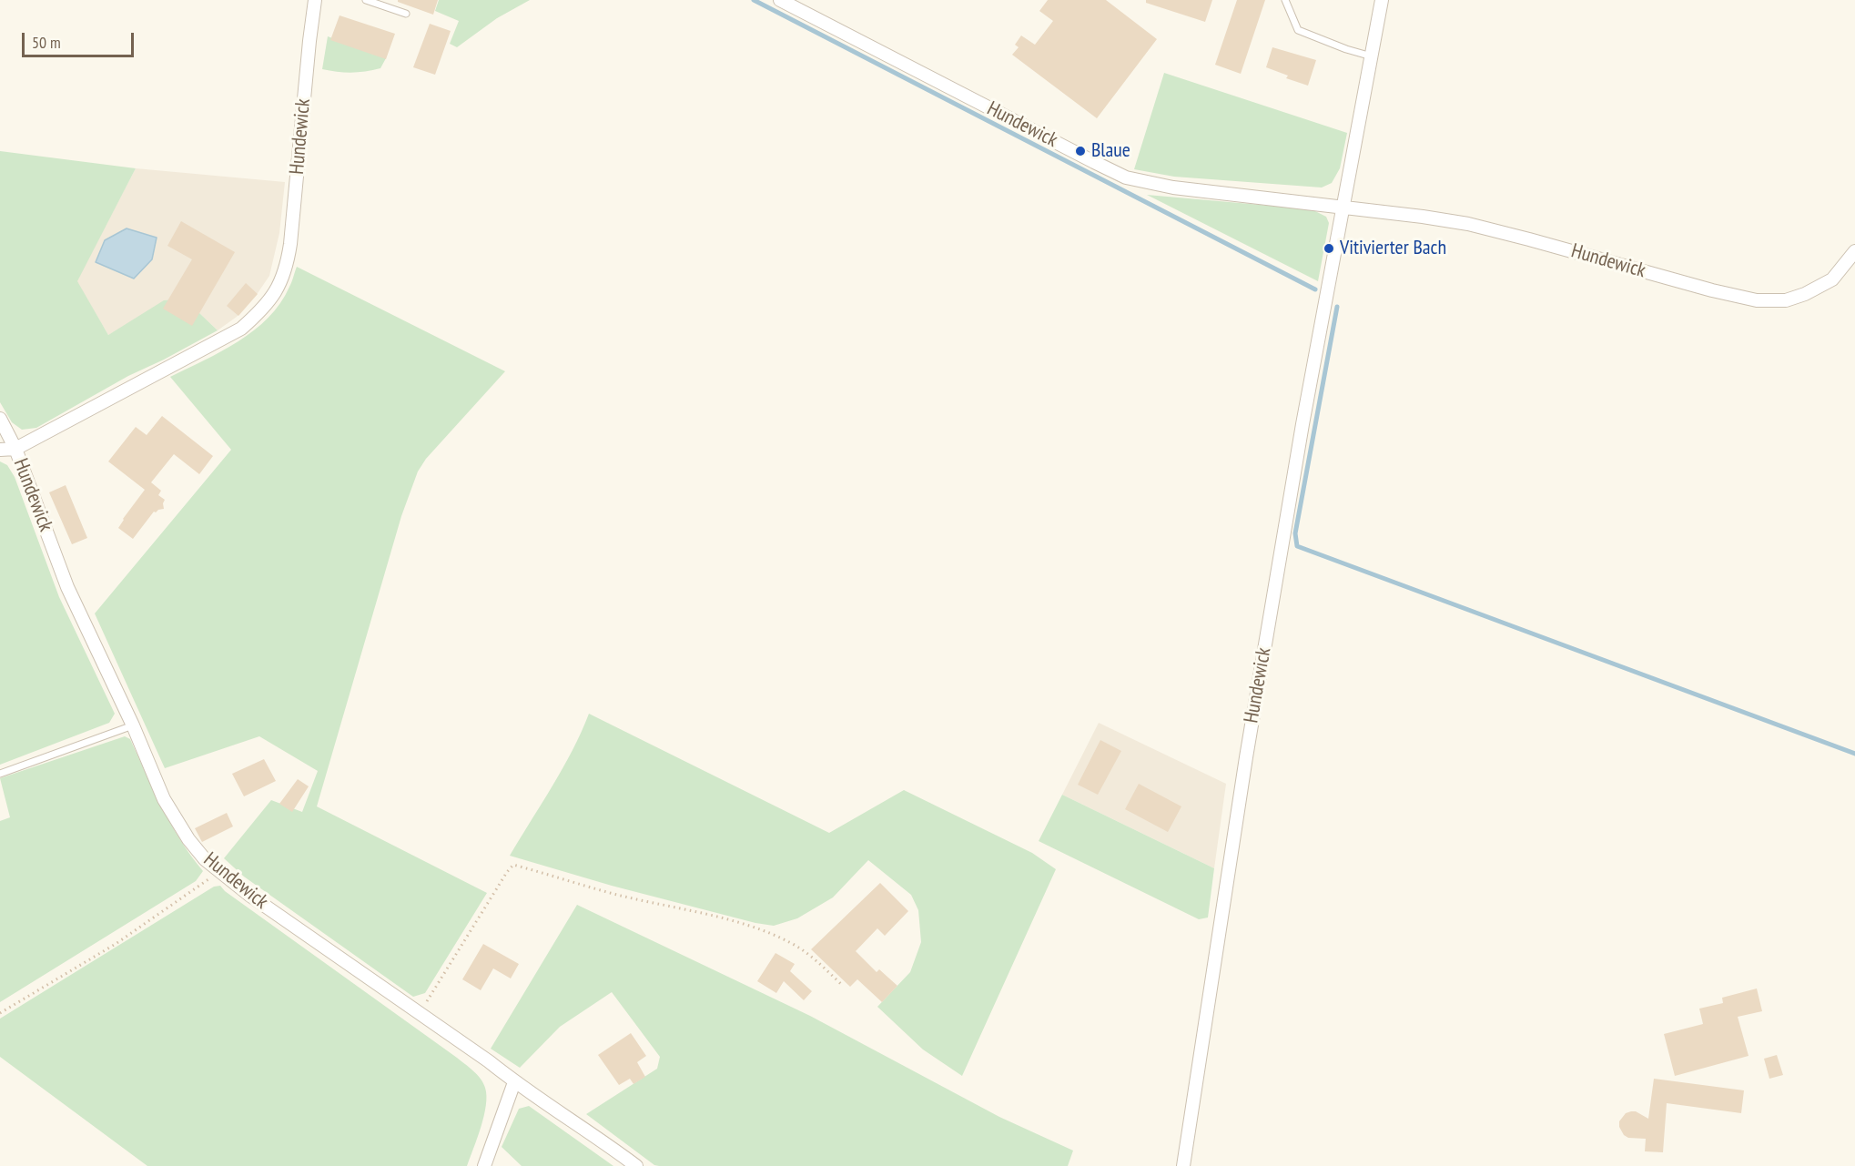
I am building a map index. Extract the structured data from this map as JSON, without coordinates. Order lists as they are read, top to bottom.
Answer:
{
  "streets": {
    "street": ["Hundewick"]
  },
  "places": ["Blaue", "Vitivierter Bach"],
  "scale_bar": "50 m"
}
